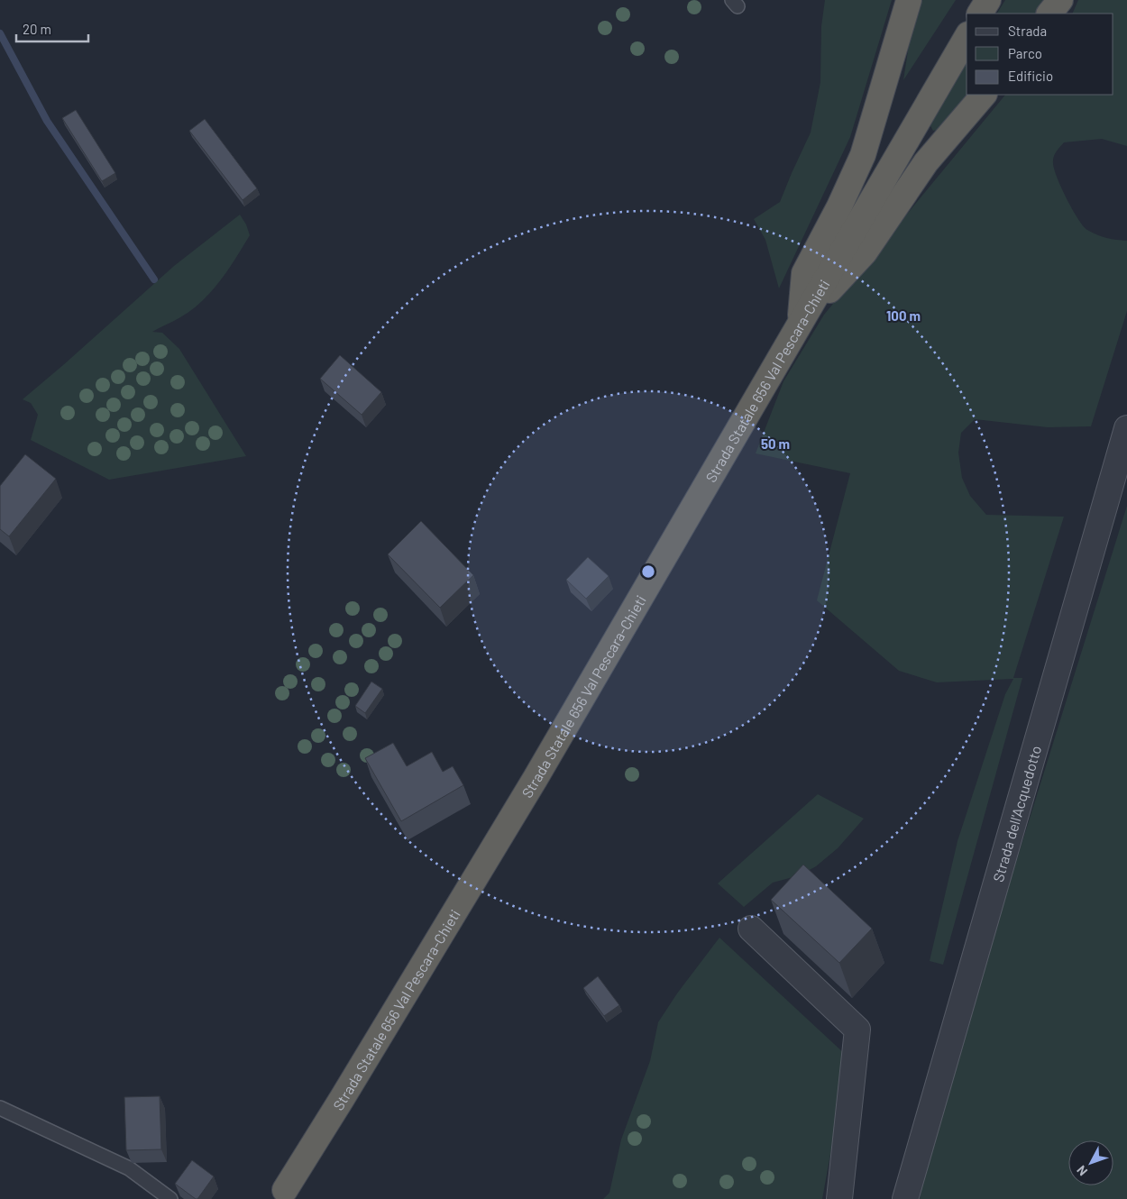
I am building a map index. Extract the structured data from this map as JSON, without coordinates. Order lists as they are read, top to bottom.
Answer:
{
  "streets": {
    "highway": ["Strada Statale 656 Val Pescara-Chieti"],
    "street": ["Strada dell'Acquedotto"]
  },
  "legend": ["Strada", "Parco", "Edificio"],
  "scale_bar": "20 m",
  "north": "bottom left",
  "rings": ["100 m", "50 m"]
}
